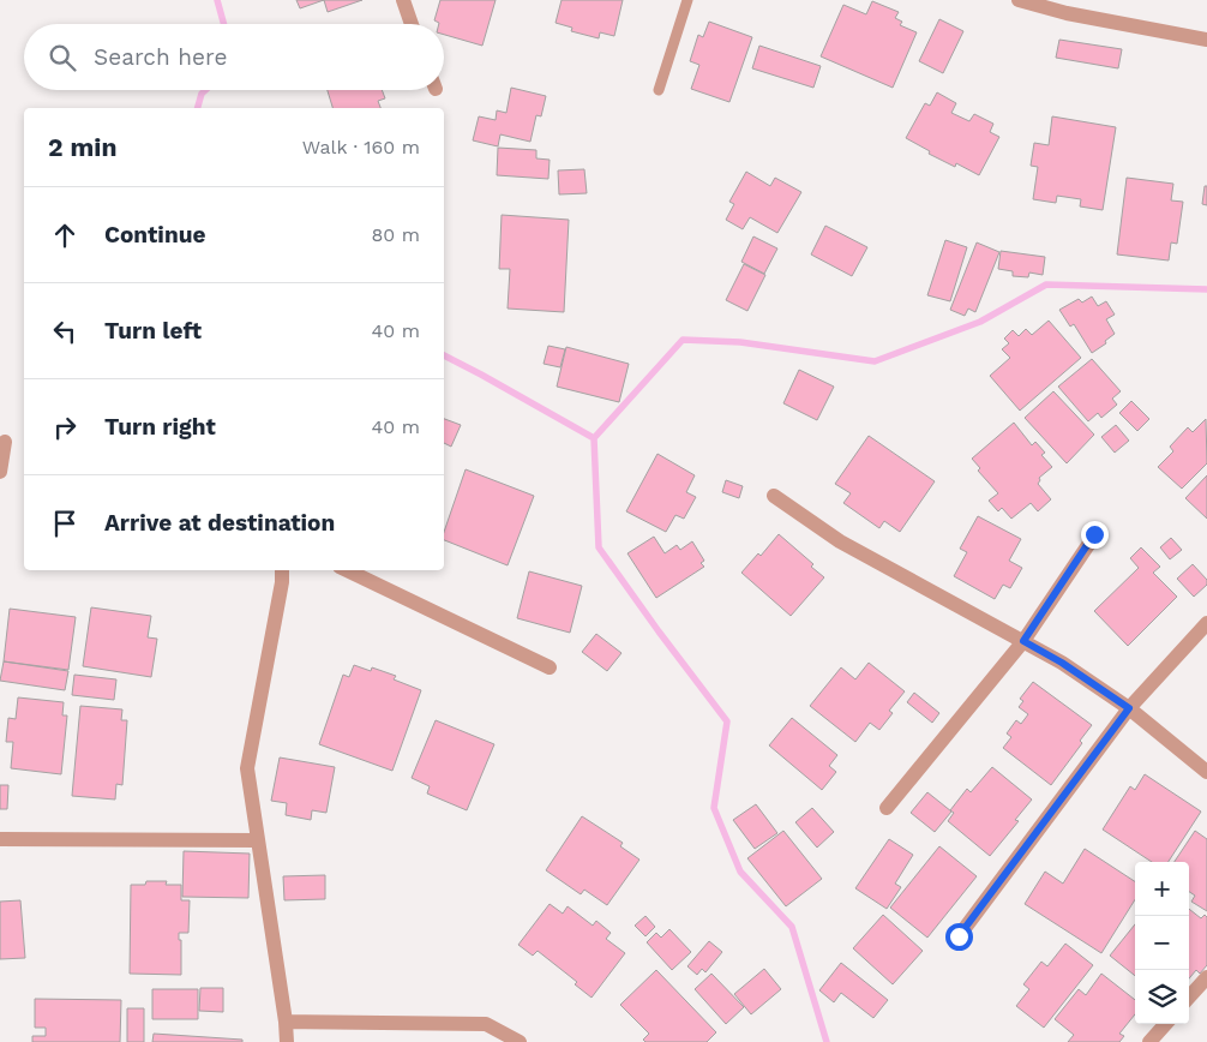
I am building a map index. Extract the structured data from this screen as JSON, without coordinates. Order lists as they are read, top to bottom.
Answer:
{
  "page": {
    "search": "Search here",
    "heading": ["2 min", "Walk · 160 m"],
    "list": [
      ["Continue", "80 m"],
      ["Turn left", "40 m"],
      ["Turn right", "40 m"],
      "Arrive at destination"
    ],
    "map_buttons": ["+", "−"]
  }
}
